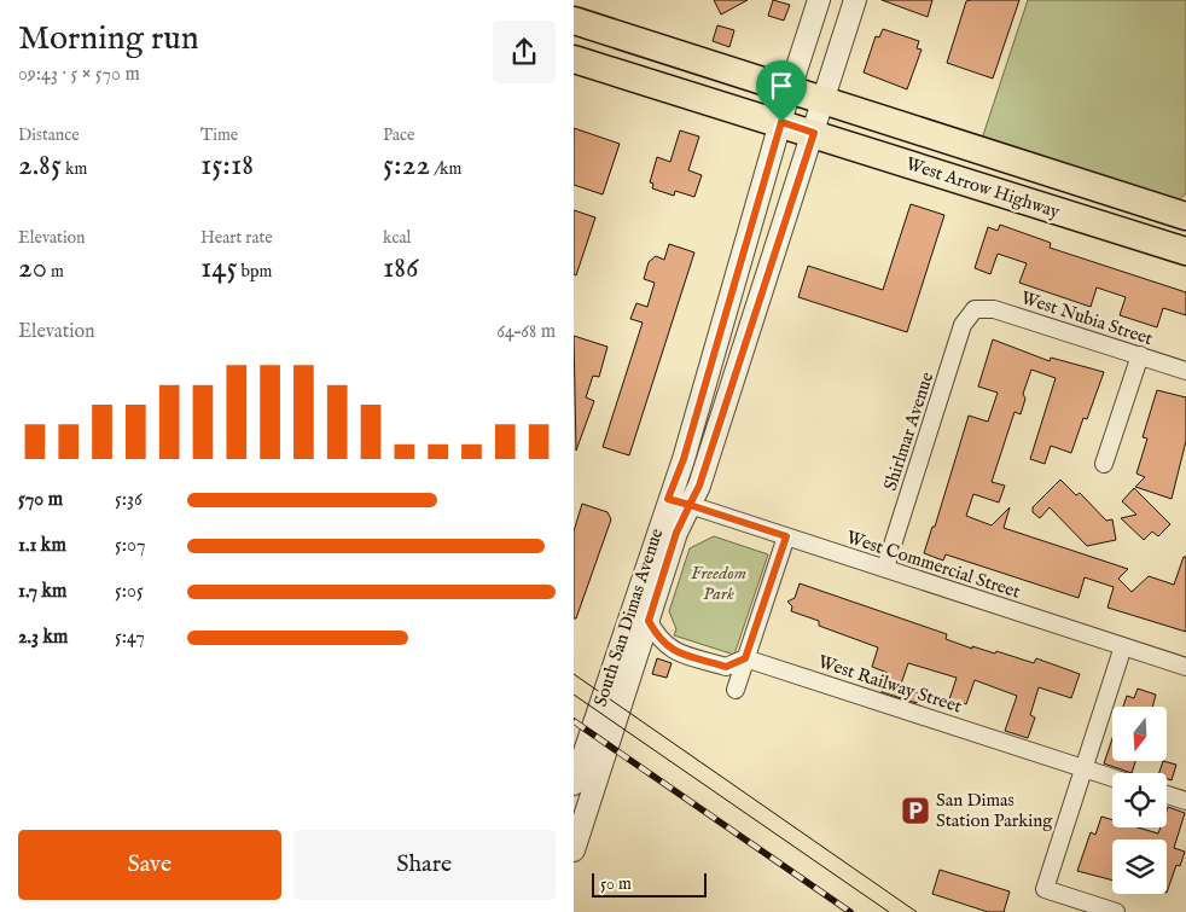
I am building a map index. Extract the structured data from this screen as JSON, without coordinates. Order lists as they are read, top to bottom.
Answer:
{
  "streets": {
    "main road": ["West Arrow Highway"],
    "street": [
      "West Nubia Street",
      "Shirlmar Avenue",
      "West Commercial Street",
      "South San Dimas Avenue",
      "West Railway Street"
    ]
  },
  "crossings": [
    ["West Arrow Highway", "South San Dimas Avenue"],
    ["West Nubia Street", "Shirlmar Avenue"],
    ["Shirlmar Avenue", "West Commercial Street"],
    ["West Commercial Street", "South San Dimas Avenue"],
    ["South San Dimas Avenue", "West Railway Street"]
  ],
  "parks": ["Freedom Park"],
  "places": {
    "parking": ["San Dimas Station Parking"]
  },
  "scale_bar": "50 m",
  "north": "bottom",
  "page": {
    "heading": ["Morning run", "09:43 · 5 × 570 m"],
    "stats": [
      ["Distance", "2.85 km"],
      ["Time", "15:18"],
      ["Pace", "5:22 /km"],
      ["Elevation", "20 m"],
      ["Heart rate", "145 bpm"],
      ["kcal", "186"]
    ],
    "chart": ["Elevation", "64–68 m"],
    "list": [
      {
        "name": "570 m",
        "note": "5:36"
      },
      {
        "name": "1.1 km",
        "note": "5:07"
      },
      {
        "name": "1.7 km",
        "note": "5:05"
      },
      {
        "name": "2.3 km",
        "note": "5:47"
      }
    ],
    "buttons": ["Save", "Share"],
    "scale": "50 m"
  }
}
